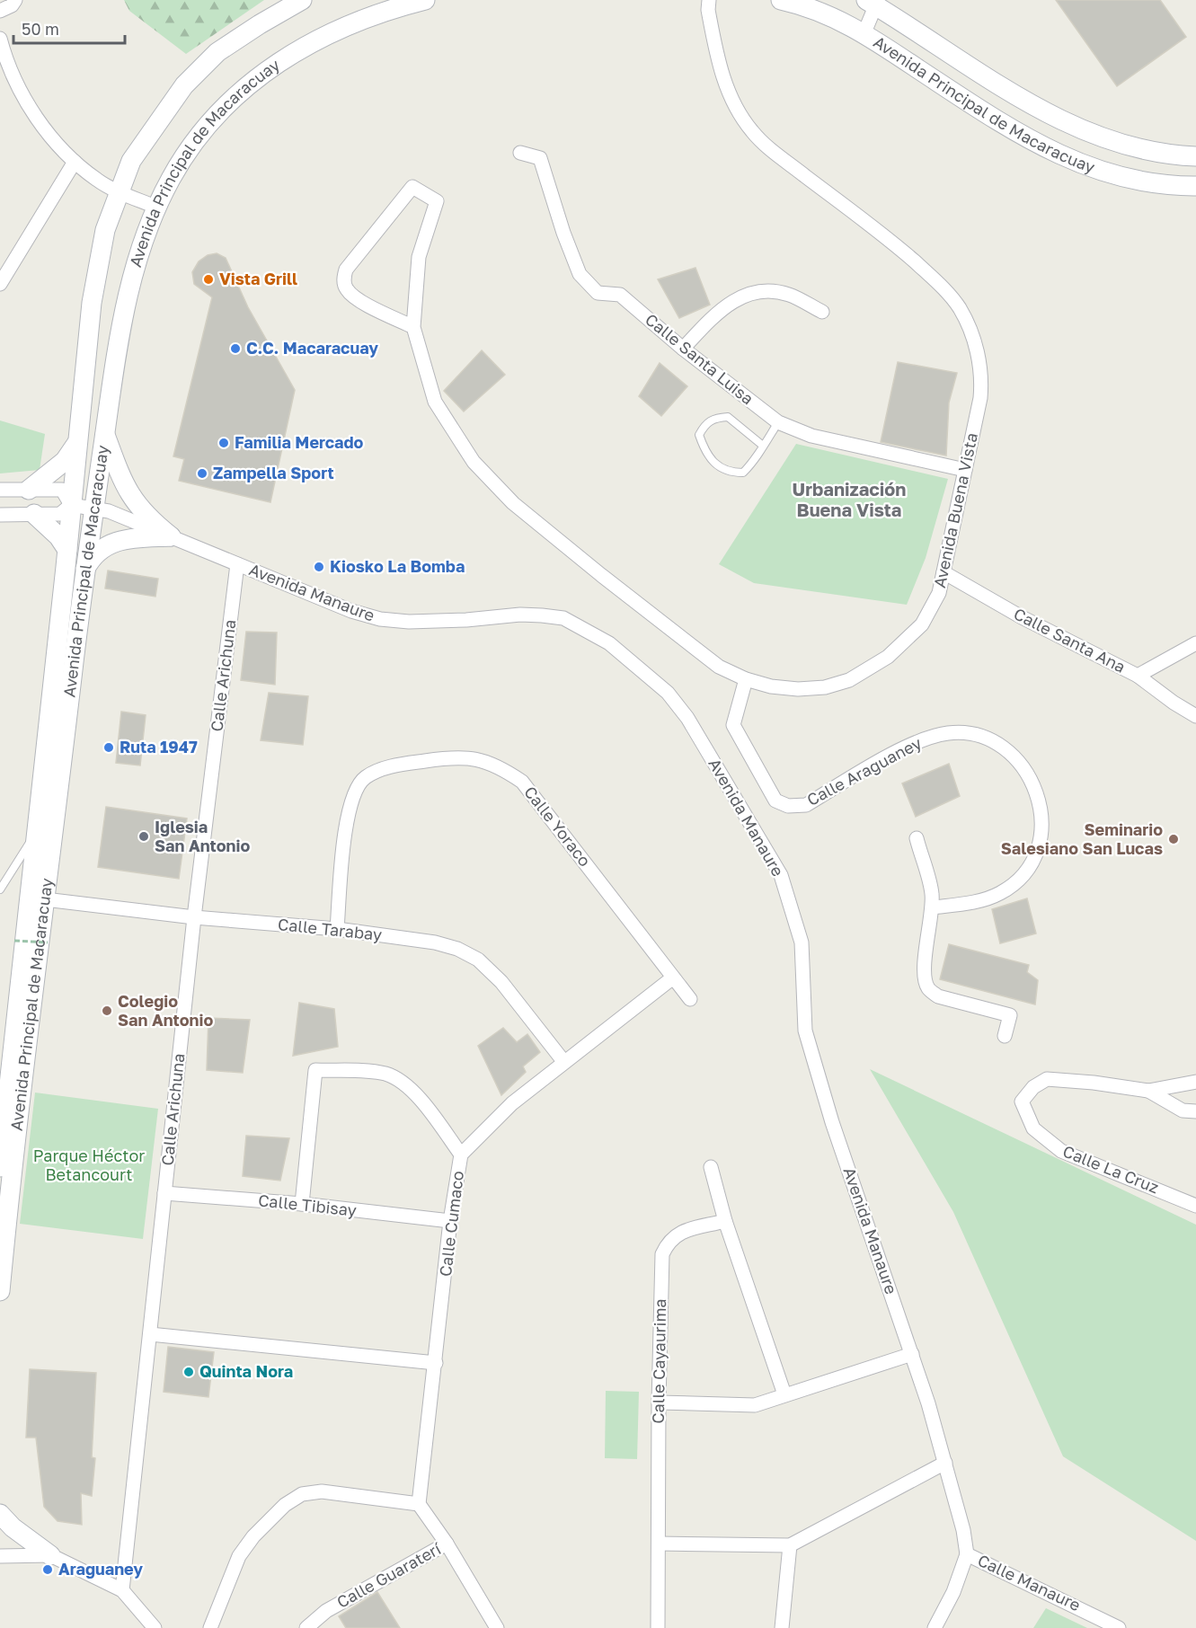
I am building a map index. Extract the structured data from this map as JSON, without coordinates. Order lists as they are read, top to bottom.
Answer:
{
  "streets": {
    "street": [
      "Avenida Principal de Macaracuay",
      "Calle Santa Luisa",
      "Avenida Buena Vista",
      "Avenida Manaure",
      "Calle Santa Ana",
      "Calle Arichuna",
      "Calle Araguaney",
      "Calle Yoraco",
      "Calle Tarabay",
      "Calle La Cruz",
      "Calle Tibisay",
      "Calle Cumaco",
      "Calle Cayaurima",
      "Calle Guaraterí",
      "Calle Manaure"
    ]
  },
  "crossings": [
    ["Avenida Principal de Macaracuay", "Avenida Manaure"],
    ["Avenida Principal de Macaracuay", "Calle Tarabay"],
    ["Calle Santa Luisa", "Avenida Buena Vista"],
    ["Avenida Buena Vista", "Calle Santa Ana"],
    ["Avenida Buena Vista", "Calle Araguaney"],
    ["Avenida Manaure", "Calle Arichuna"],
    ["Avenida Manaure", "Calle Manaure"],
    ["Calle Arichuna", "Calle Tarabay"],
    ["Calle Arichuna", "Calle Tibisay"],
    ["Calle Yoraco", "Calle Tarabay"],
    ["Calle Yoraco", "Calle Cumaco"],
    ["Calle Tarabay", "Calle Cumaco"],
    ["Calle Tibisay", "Calle Cumaco"]
  ],
  "districts": ["Urbanización Buena Vista"],
  "parks": ["Parque Héctor Betancourt"],
  "places": [
    "Vista Grill",
    "C.C. Macaracuay",
    "Familia Mercado",
    "Zampella Sport",
    "Kiosko La Bomba",
    "Ruta 1947",
    "Iglesia San Antonio",
    "Seminario Salesiano San Lucas",
    "Colegio San Antonio",
    "Quinta Nora",
    "Araguaney"
  ],
  "scale_bar": "50 m"
}
